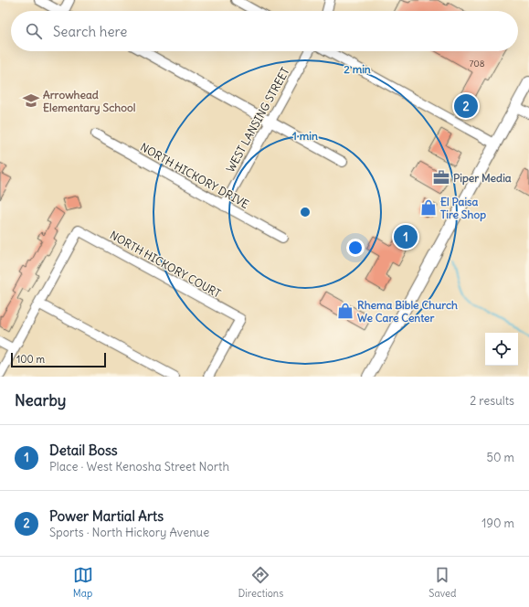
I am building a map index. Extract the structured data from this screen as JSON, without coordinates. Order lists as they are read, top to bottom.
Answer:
{
  "streets": {
    "street": ["WEST LANSING STREET", "NORTH HICKORY DRIVE", "NORTH HICKORY COURT"]
  },
  "crossings": [
    ["WEST LANSING STREET", "NORTH HICKORY DRIVE"]
  ],
  "places": {
    "school or university": ["Arrowhead Elementary School"],
    "office": ["Piper Media"],
    "shop": ["El Paisa Tire Shop", "Rhema Bible Church We Care Center"]
  },
  "house_numbers": ["708"],
  "scale_bar": "100 m",
  "page": {
    "search": "Search here",
    "pins": ["2", "1"],
    "scale": "100 m",
    "heading": ["Nearby", "2 results"],
    "list": [
      {
        "mark": "1",
        "name": "Detail Boss",
        "note": "Place · West Kenosha Street North",
        "value": "50 m"
      },
      {
        "mark": "2",
        "name": "Power Martial Arts",
        "note": "Sports · North Hickory Avenue",
        "value": "190 m"
      }
    ],
    "nav": ["Map", "Directions", "Saved"]
  },
  "rings": ["2 min", "1 min"]
}
